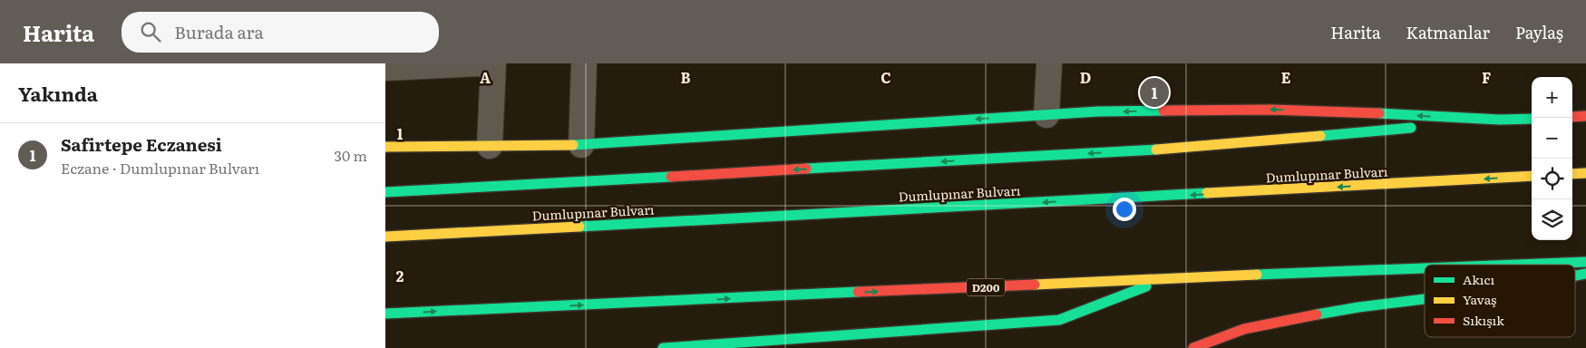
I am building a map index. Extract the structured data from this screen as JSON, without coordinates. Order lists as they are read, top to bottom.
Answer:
{
  "streets": {
    "highway": ["Dumlupınar Bulvarı", "D200"]
  },
  "legend": ["Akıcı", "Yavaş", "Sıkışık"],
  "page": {
    "header": "Harita",
    "search": "Burada ara",
    "nav": ["Harita", "Katmanlar", "Paylaş"],
    "heading": "Yakında",
    "pins": "1",
    "map_buttons": ["+", "−"],
    "list": [
      {
        "mark": "1",
        "name": "Safirtepe Eczanesi",
        "note": "Eczane · Dumlupınar Bulvarı",
        "value": "30 m"
      }
    ]
  },
  "grid": {
    "columns": [
      "A",
      "B",
      "C",
      "D",
      "E",
      "F"
    ],
    "rows": ["1", "2"]
  }
}
